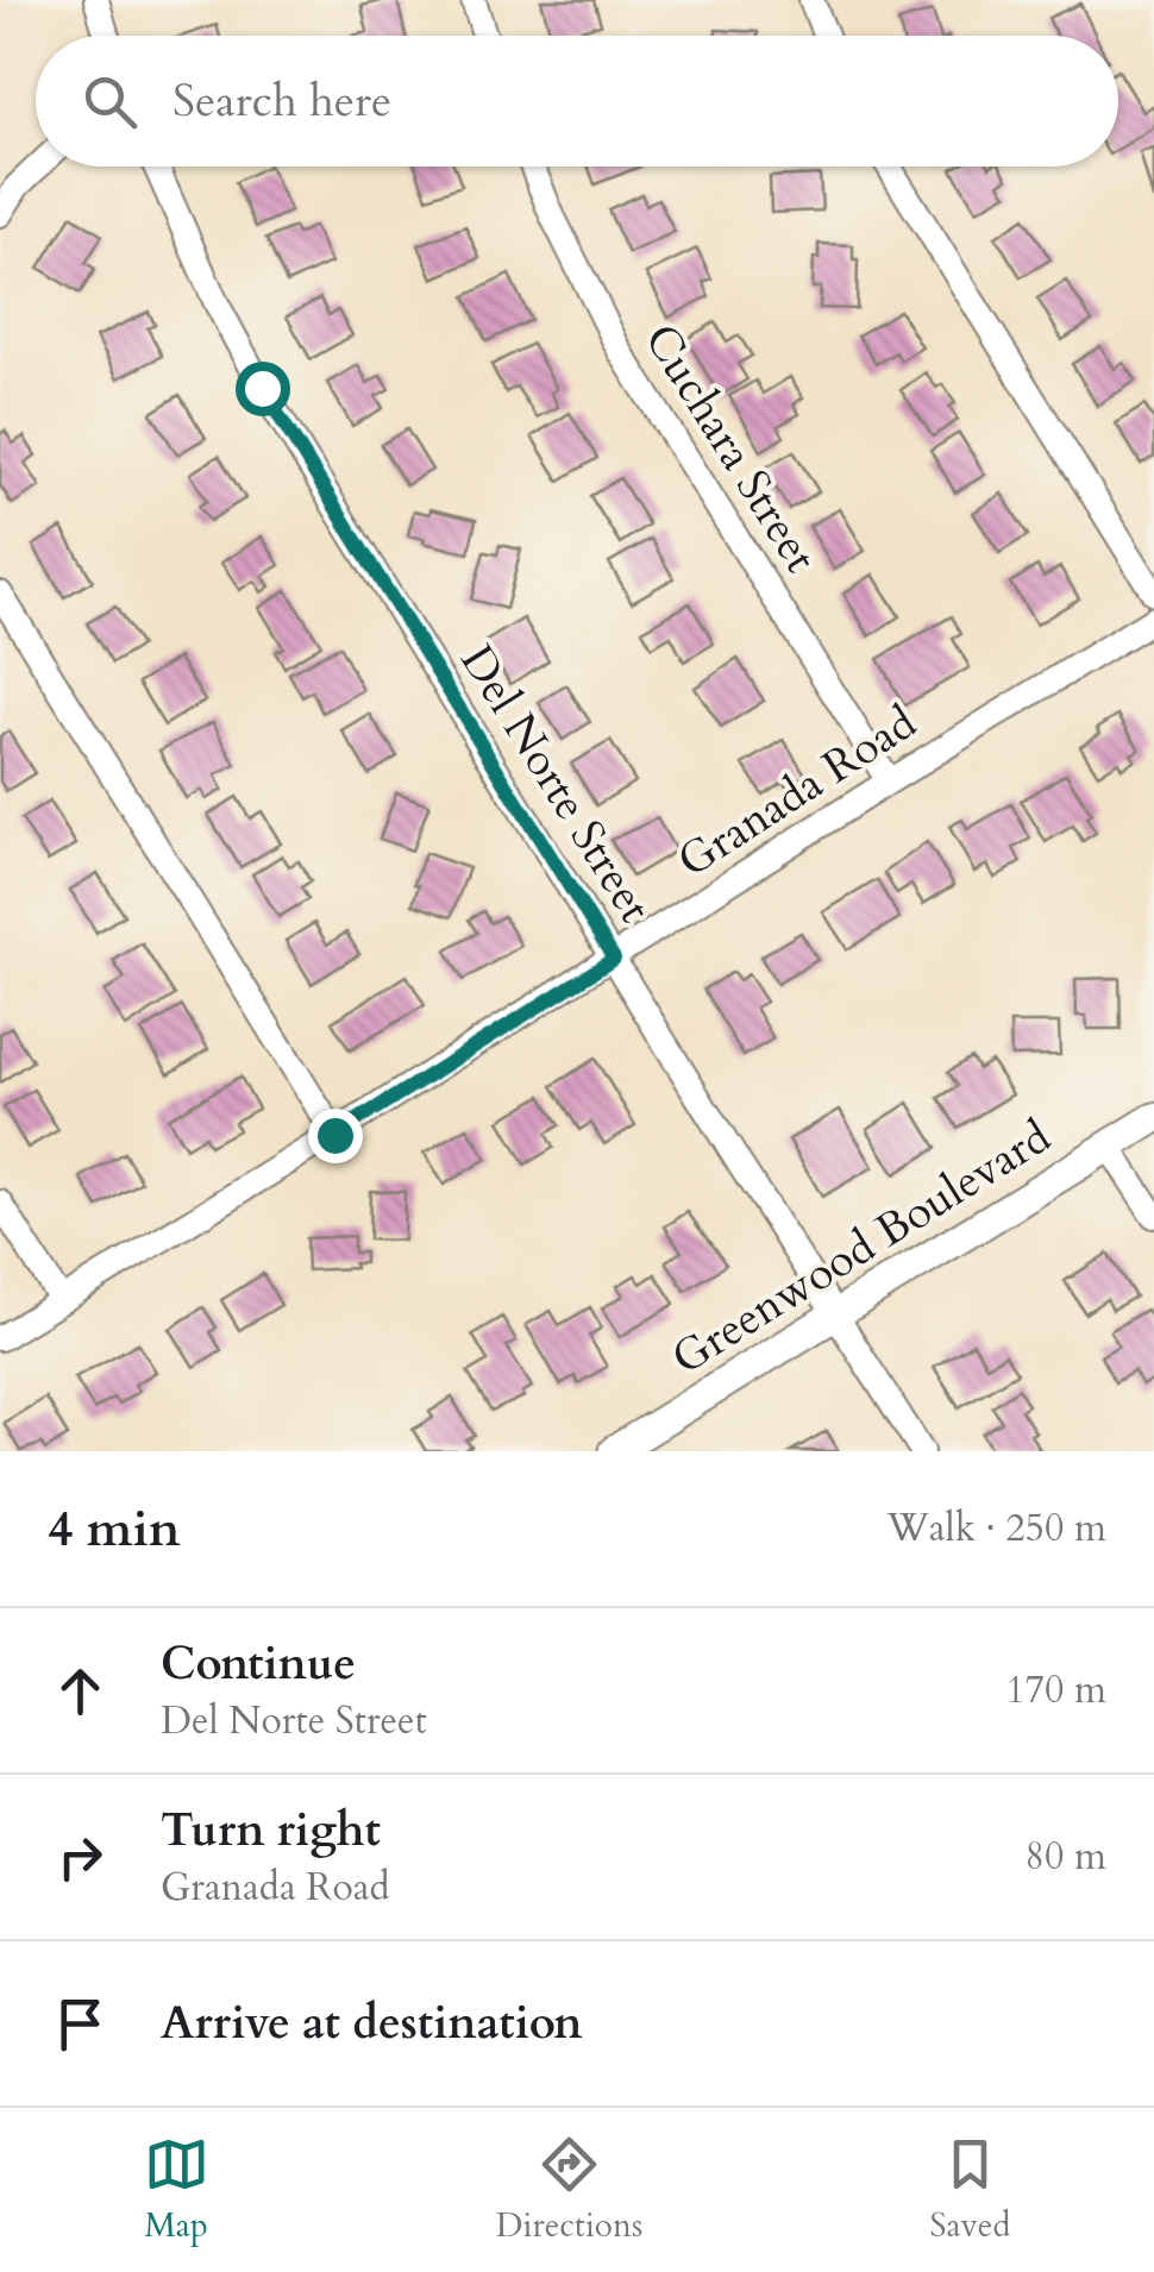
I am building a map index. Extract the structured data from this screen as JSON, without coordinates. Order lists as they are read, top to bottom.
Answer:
{
  "streets": {
    "street": [
      "Cuchara Street",
      "Del Norte Street",
      "Granada Road",
      "Greenwood Boulevard"
    ]
  },
  "crossings": [
    ["Cuchara Street", "Granada Road"],
    ["Del Norte Street", "Granada Road"],
    ["Del Norte Street", "Greenwood Boulevard"]
  ],
  "page": {
    "search": "Search here",
    "heading": ["4 min", "Walk · 250 m"],
    "list": [
      ["Continue", "Del Norte Street", "170 m"],
      ["Turn right", "Granada Road", "80 m"],
      "Arrive at destination"
    ],
    "nav": ["Map", "Directions", "Saved"]
  }
}
